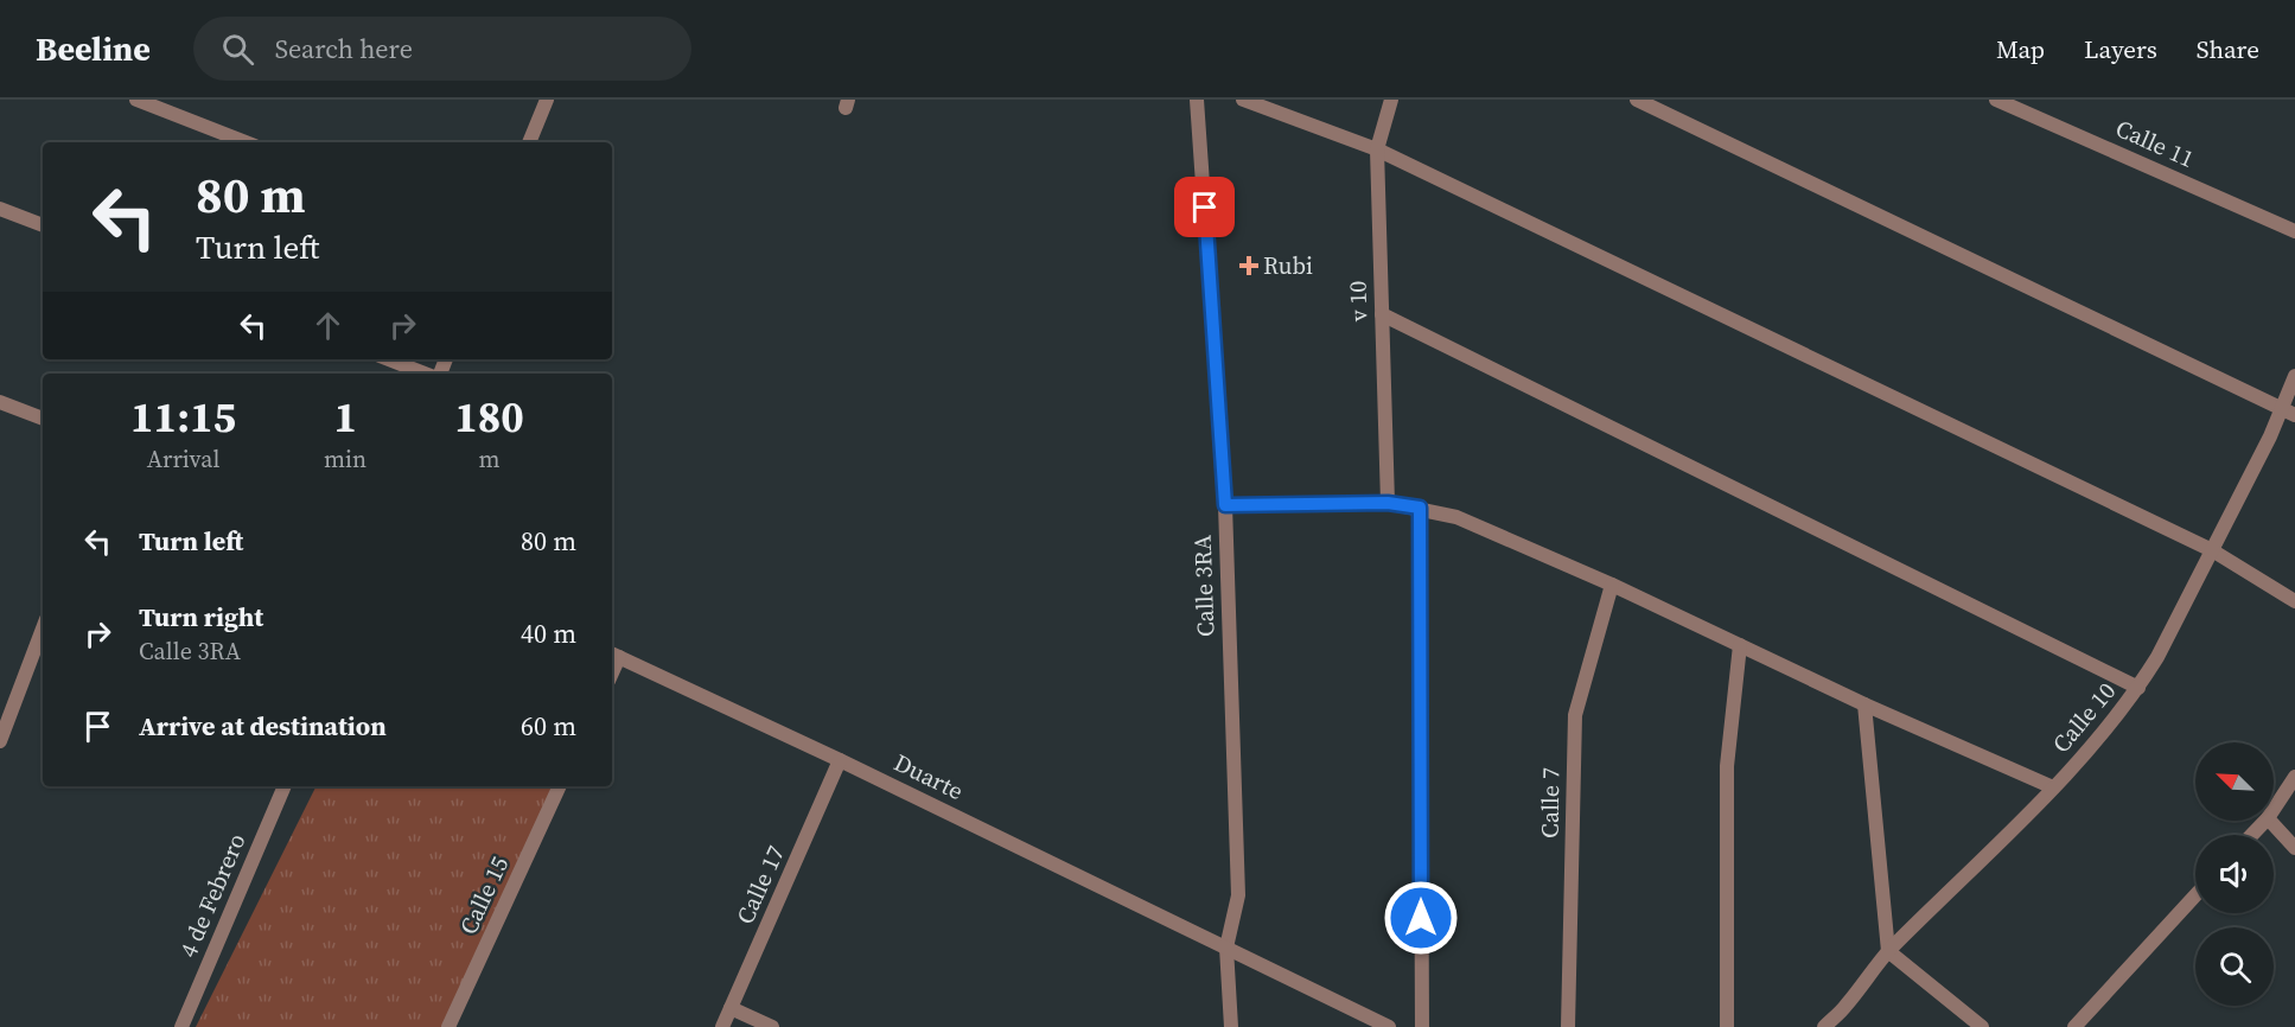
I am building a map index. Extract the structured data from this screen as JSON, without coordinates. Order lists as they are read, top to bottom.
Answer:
{
  "streets": {
    "street": [
      "Calle 11",
      "v 10",
      "Calle 3RA",
      "Calle 10",
      "Duarte",
      "Calle 7",
      "Calle 17",
      "4 de Febrero",
      "Calle 15"
    ]
  },
  "crossings": [
    ["Calle 3RA", "Duarte"],
    ["Duarte", "Calle 17"]
  ],
  "places": {
    "health": ["Rubi"]
  },
  "north": "top left",
  "page": {
    "header": "Beeline",
    "search": "Search here",
    "nav": ["Map", "Layers", "Share"],
    "turn": ["80 m", "Turn left"],
    "eta": [
      "11:15",
      "Arrival",
      "1",
      "min",
      "180",
      "m"
    ],
    "list": [
      {
        "name": "Turn left",
        "value": "80 m"
      },
      {
        "name": "Turn right",
        "note": "Calle 3RA",
        "value": "40 m"
      },
      {
        "name": "Arrive at destination",
        "value": "60 m"
      }
    ]
  }
}
